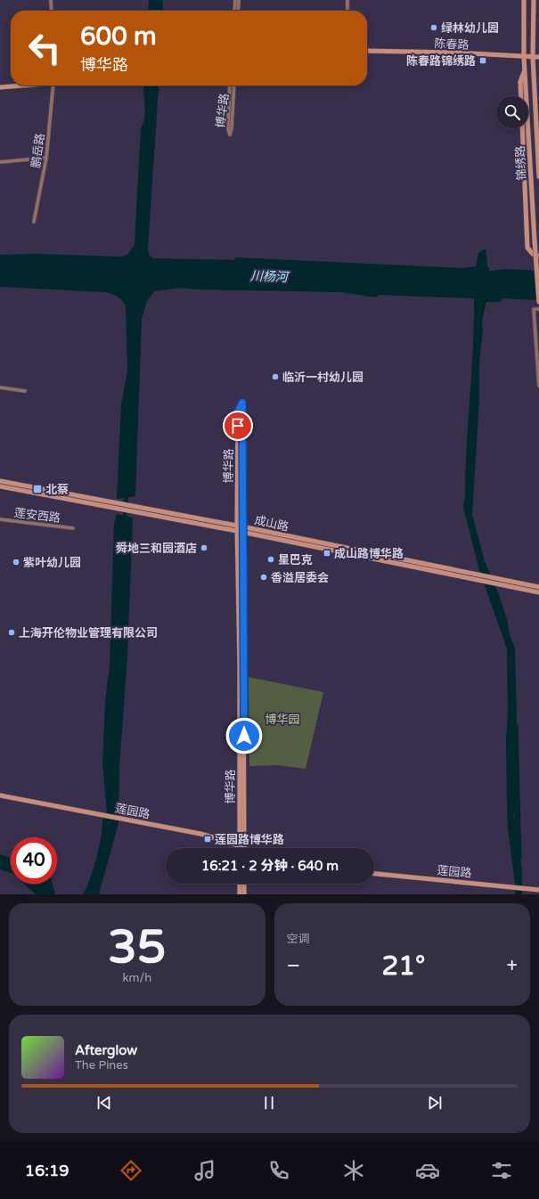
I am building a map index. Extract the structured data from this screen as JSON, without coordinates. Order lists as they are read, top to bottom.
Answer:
{
  "streets": {
    "main road": [
      "陈春路",
      "博华路",
      "锦绣路",
      "成山路",
      "莲园路"
    ],
    "street": ["鹏岳路", "莲安西路"]
  },
  "crossings": [
    ["陈春路", "锦绣路"],
    ["博华路", "成山路"],
    ["博华路", "莲园路"]
  ],
  "water": ["川杨河"],
  "parks": ["博华园"],
  "places": {
    "other": [
      "绿林幼儿园",
      "临沂一村幼儿园",
      "舜地三和园酒店",
      "星巴克",
      "紫叶幼儿园",
      "香溢居委会",
      "上海开伦物业管理有限公司"
    ],
    "transit": [
      "陈春路锦绣路",
      "北蔡",
      "成山路博华路",
      "莲园路博华路"
    ]
  },
  "page": {
    "turn": ["600 m", "博华路"],
    "limit": "40",
    "trip": "16:21 · 2 分钟 · 640 m",
    "tile": [
      ["35", "km/h"],
      "空调"
    ],
    "heat": ["−", "21°", "+"],
    "song": ["Afterglow", "The Pines"],
    "tabs": "16:19"
  }
}
